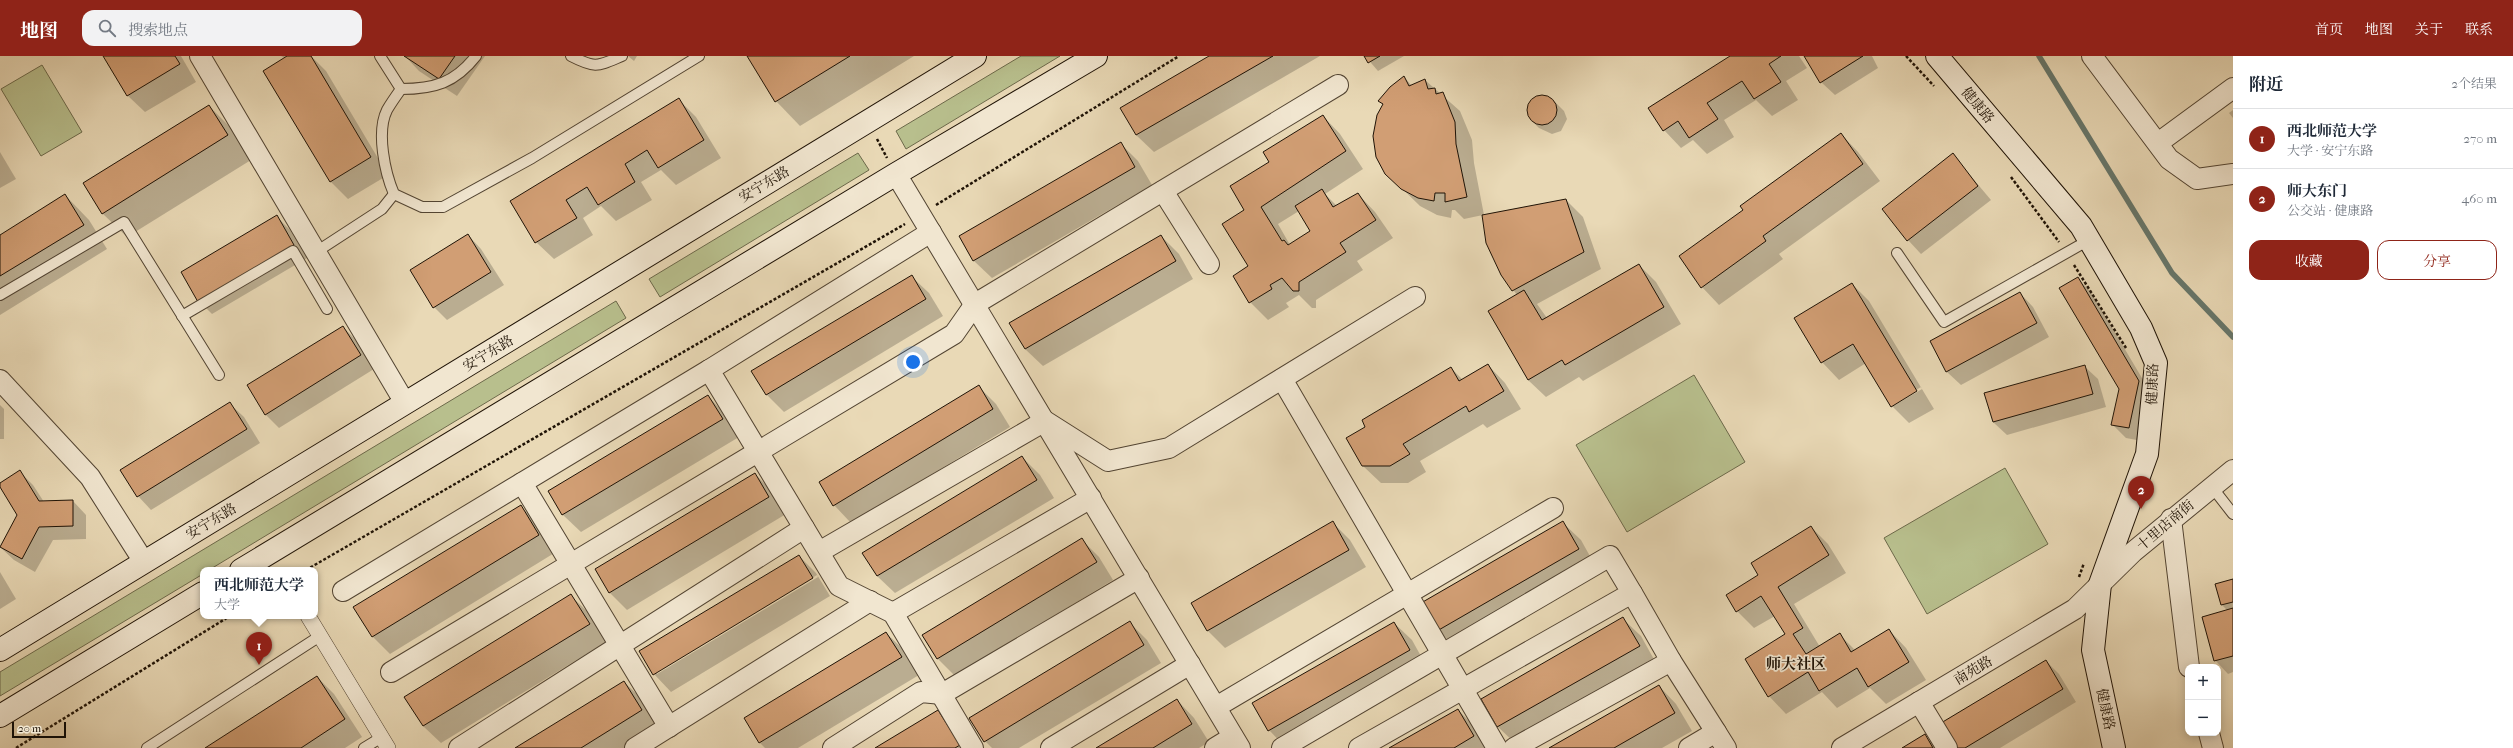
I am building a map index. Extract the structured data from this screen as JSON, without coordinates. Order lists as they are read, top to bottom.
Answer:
{
  "streets": {
    "main road": ["健康路", "安宁东路"],
    "street": ["十里店南街", "南苑路"]
  },
  "crossings": [
    ["健康路", "十里店南街"],
    ["健康路", "南苑路"],
    ["十里店南街", "南苑路"]
  ],
  "districts": ["师大社区"],
  "scale_bar": "20 m",
  "page": {
    "header": "地图",
    "search": "搜索地点",
    "nav": [
      "首页",
      "地图",
      "关于",
      "联系"
    ],
    "heading": ["附近", "2个结果"],
    "list": [
      {
        "mark": "1",
        "name": "西北师范大学",
        "note": "大学 · 安宁东路",
        "value": "270 m"
      },
      {
        "mark": "2",
        "name": "师大东门",
        "note": "公交站 · 健康路",
        "value": "460 m"
      }
    ],
    "buttons": ["收藏", "分享"],
    "pins": ["2", "1"],
    "popup": ["西北师范大学", "大学"],
    "map_buttons": ["+", "−"],
    "scale": "20 m"
  }
}
